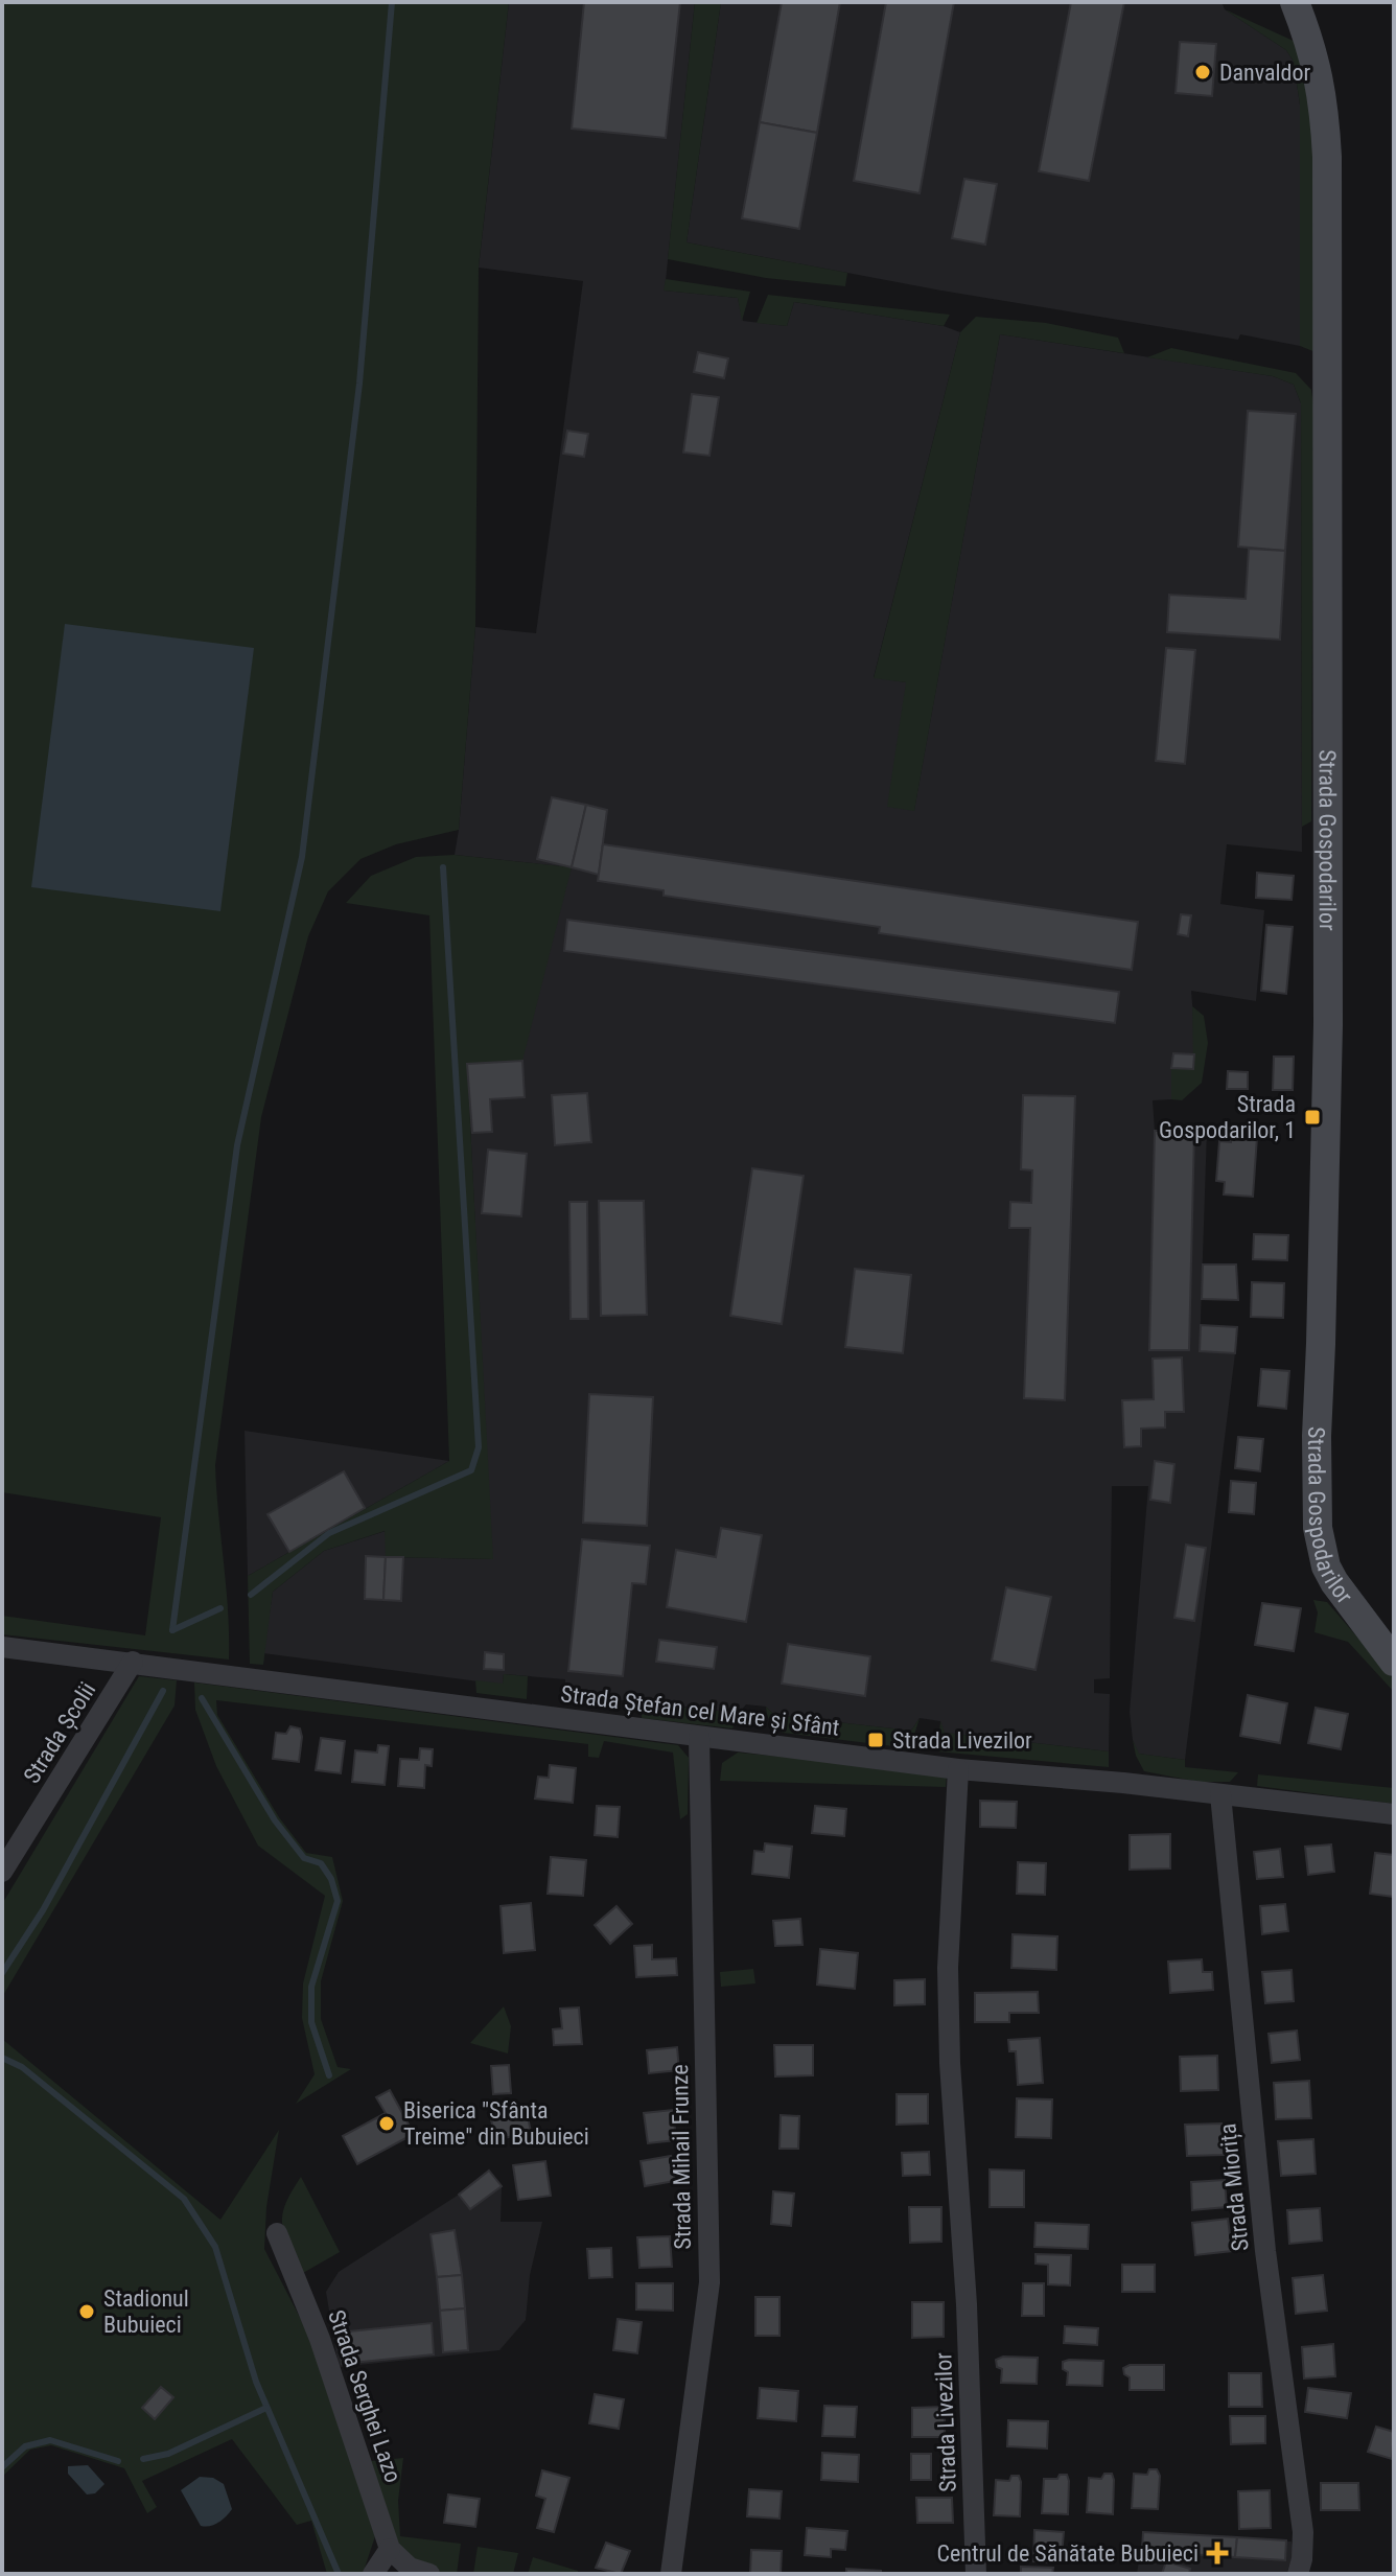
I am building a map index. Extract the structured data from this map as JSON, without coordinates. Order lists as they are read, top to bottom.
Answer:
{
  "streets": {
    "street": [
      "Strada Gospodarilor",
      "Strada Ștefan cel Mare și Sfânt",
      "Strada Școlii",
      "Strada Mihail Frunze",
      "Strada Miorița",
      "Strada Serghei Lazo",
      "Strada Livezilor"
    ]
  },
  "crossings": [
    ["Strada Ștefan cel Mare și Sfânt", "Strada Școlii"],
    ["Strada Ștefan cel Mare și Sfânt", "Strada Mihail Frunze"],
    ["Strada Ștefan cel Mare și Sfânt", "Strada Miorița"],
    ["Strada Ștefan cel Mare și Sfânt", "Strada Livezilor"]
  ],
  "places": {
    "other": ["Danvaldor", "Biserica \"Sfânta Treime\" din Bubuieci", "Stadionul Bubuieci"],
    "transit": ["Strada Gospodarilor, 1", "Strada Livezilor"],
    "health": ["Centrul de Sănătate Bubuieci"]
  }
}
